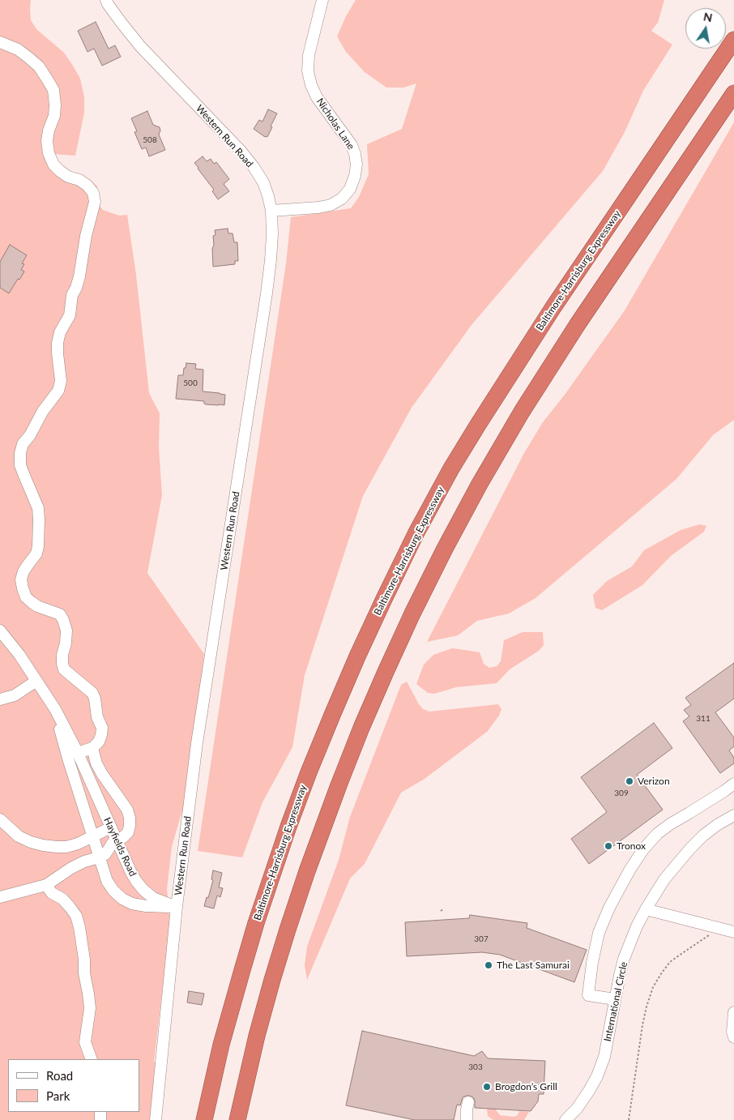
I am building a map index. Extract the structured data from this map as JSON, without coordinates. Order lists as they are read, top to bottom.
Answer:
{
  "streets": {
    "highway": ["Baltimore-Harrisburg Expressway"],
    "street": [
      "Nicholas Lane",
      "Western Run Road",
      "Hayfields Road",
      "International Circle"
    ]
  },
  "crossings": [
    ["Nicholas Lane", "Western Run Road"],
    ["Western Run Road", "Hayfields Road"]
  ],
  "places": [
    "Verizon",
    "Tronox",
    "The Last Samurai",
    "Brogdon’s Grill"
  ],
  "house_numbers": [
    "508",
    "500",
    "311",
    "309",
    "307",
    "303"
  ],
  "legend": ["Road", "Park"],
  "north": "top"
}
